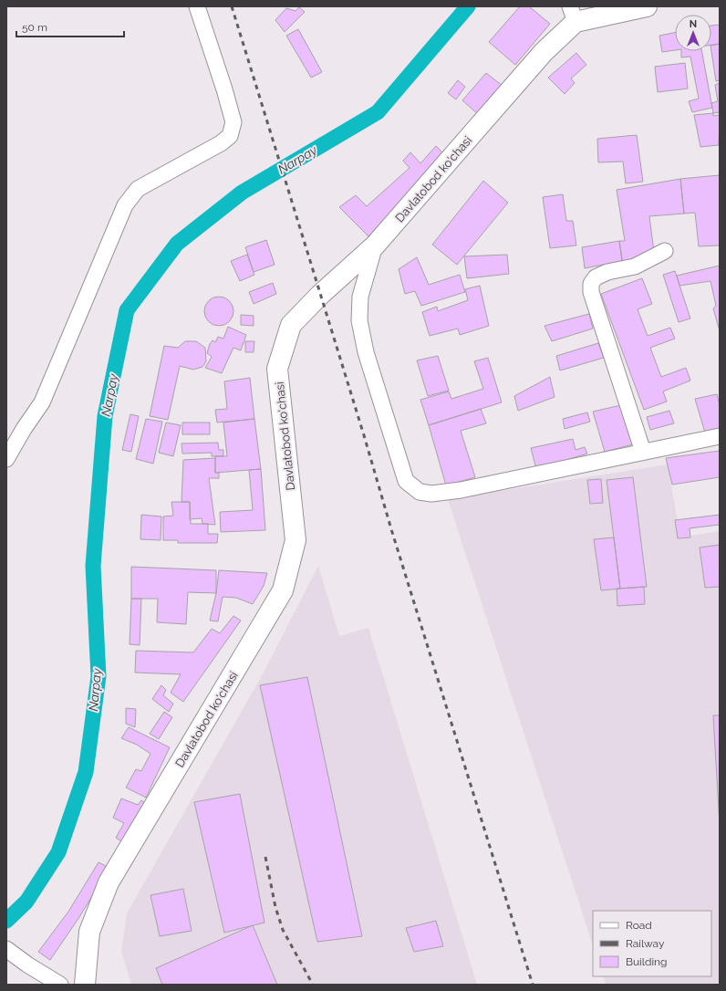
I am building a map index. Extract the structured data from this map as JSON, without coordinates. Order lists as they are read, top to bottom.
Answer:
{
  "streets": {
    "street": ["Davlatobod ko'chasi"]
  },
  "water": ["Narpay"],
  "legend": ["Road", "Railway", "Building"],
  "scale_bar": "50 m",
  "north": "top"
}
